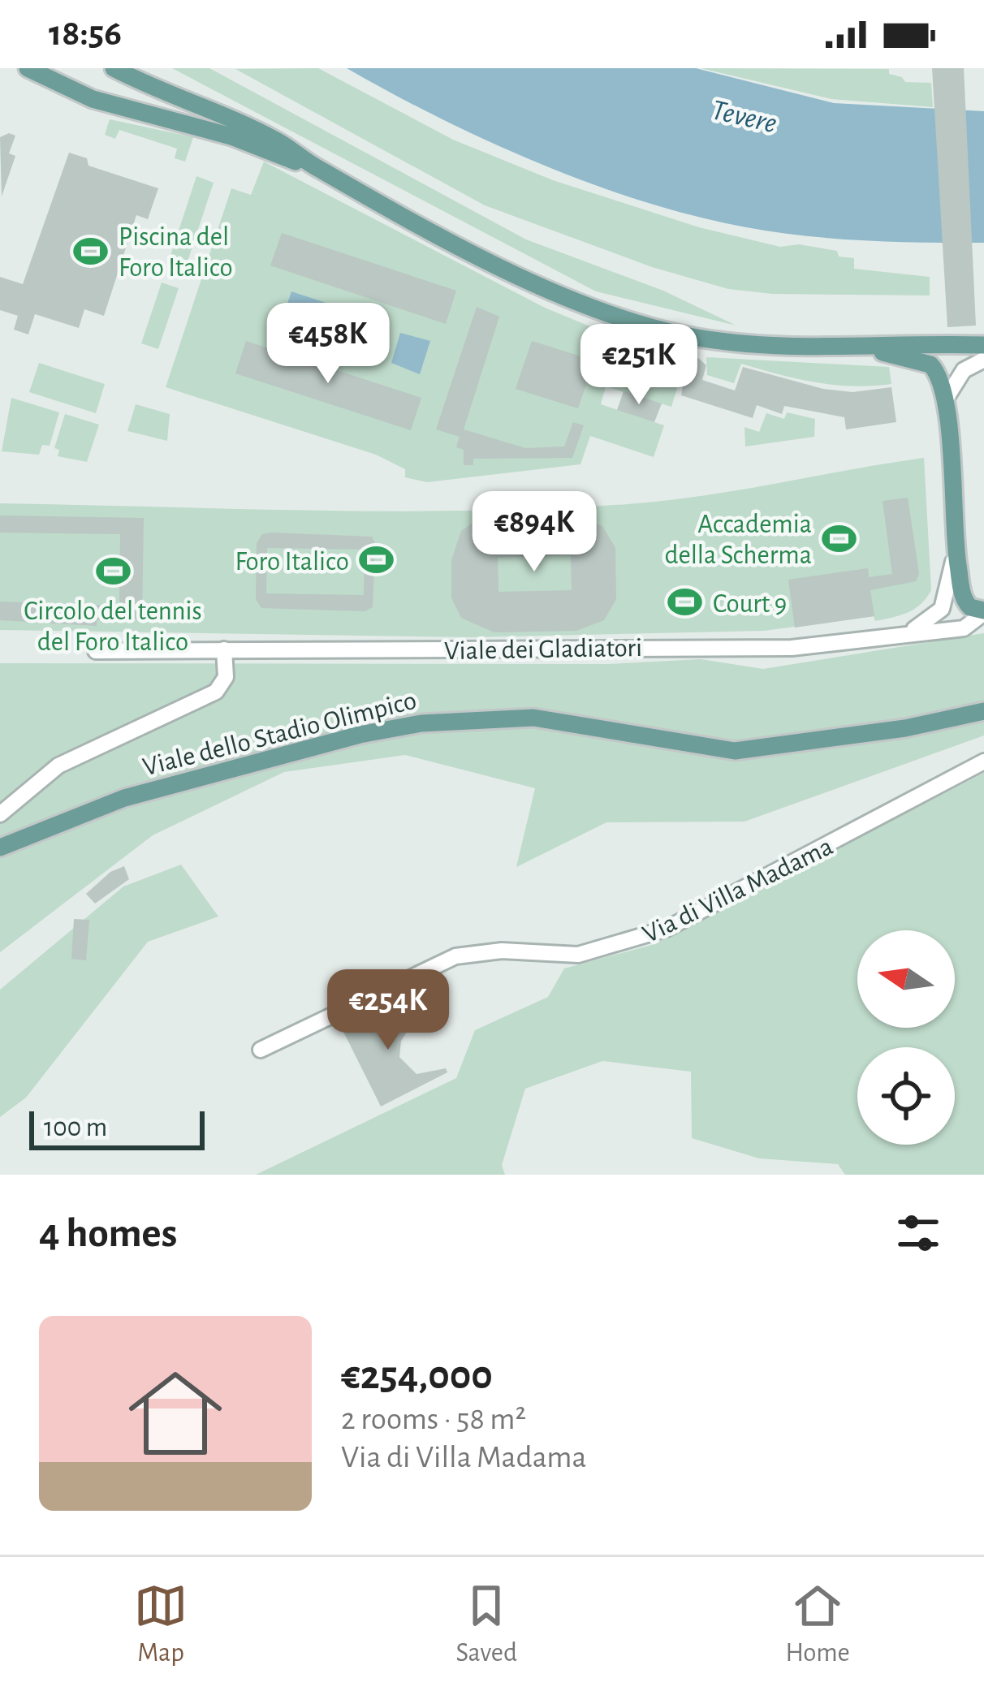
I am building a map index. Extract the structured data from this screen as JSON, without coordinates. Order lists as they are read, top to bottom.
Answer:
{
  "streets": {
    "main road": ["Viale dello Stadio Olimpico"],
    "street": ["Viale dei Gladiatori", "Via di Villa Madama"]
  },
  "water": ["Tevere"],
  "places": {
    "sports": [
      "Piscina del Foro Italico",
      "Accademia della Scherma",
      "Foro Italico",
      "Circolo del tennis del Foro Italico",
      "Court 9"
    ]
  },
  "scale_bar": "100 m",
  "north": "left",
  "page": {
    "status": "18:56",
    "price": [
      "€458K",
      "€251K",
      "€894K",
      "€254K"
    ],
    "scale": "100 m",
    "heading": "4 homes",
    "list": [
      {
        "name": "€254,000",
        "note": "2 rooms · 58 m² · Via di Villa Madama"
      }
    ],
    "tabs": ["Map", "Saved", "Home"]
  }
}
